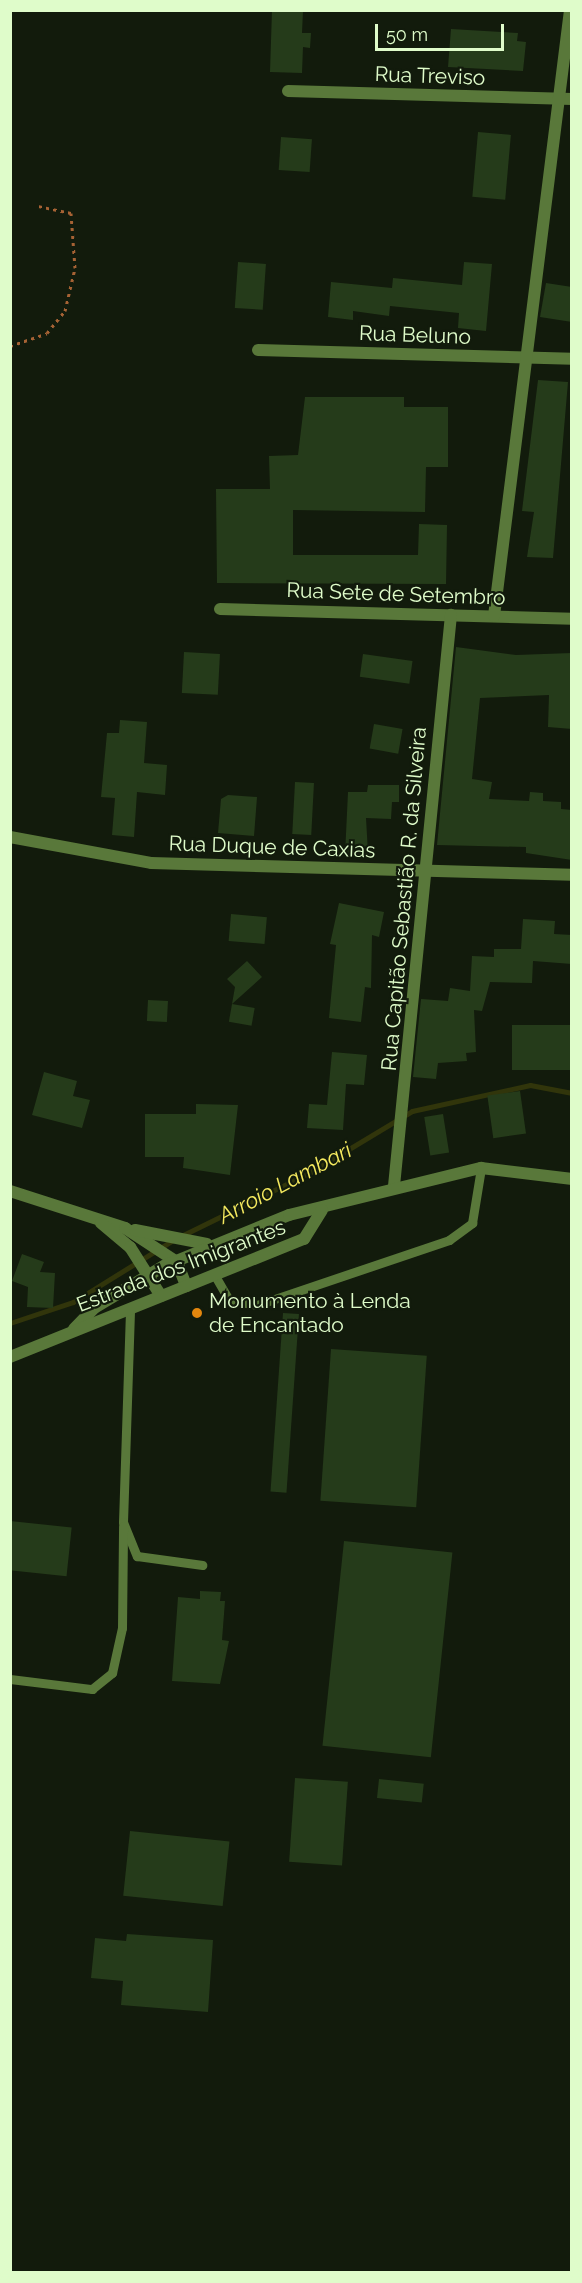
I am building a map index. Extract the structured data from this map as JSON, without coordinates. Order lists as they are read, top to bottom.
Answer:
{
  "streets": {
    "street": [
      "Rua Treviso",
      "Rua Beluno",
      "Rua Sete de Setembro",
      "Rua Duque de Caxias",
      "Rua Capitão Sebastião R. da Silveira",
      "Estrada dos Imigrantes"
    ]
  },
  "crossings": [
    ["Rua Sete de Setembro", "Rua Capitão Sebastião R. da Silveira"],
    ["Rua Duque de Caxias", "Rua Capitão Sebastião R. da Silveira"],
    ["Rua Capitão Sebastião R. da Silveira", "Estrada dos Imigrantes"]
  ],
  "water": ["Arroio Lambari"],
  "places": ["Monumento à Lenda de Encantado"],
  "scale_bar": "50 m"
}
